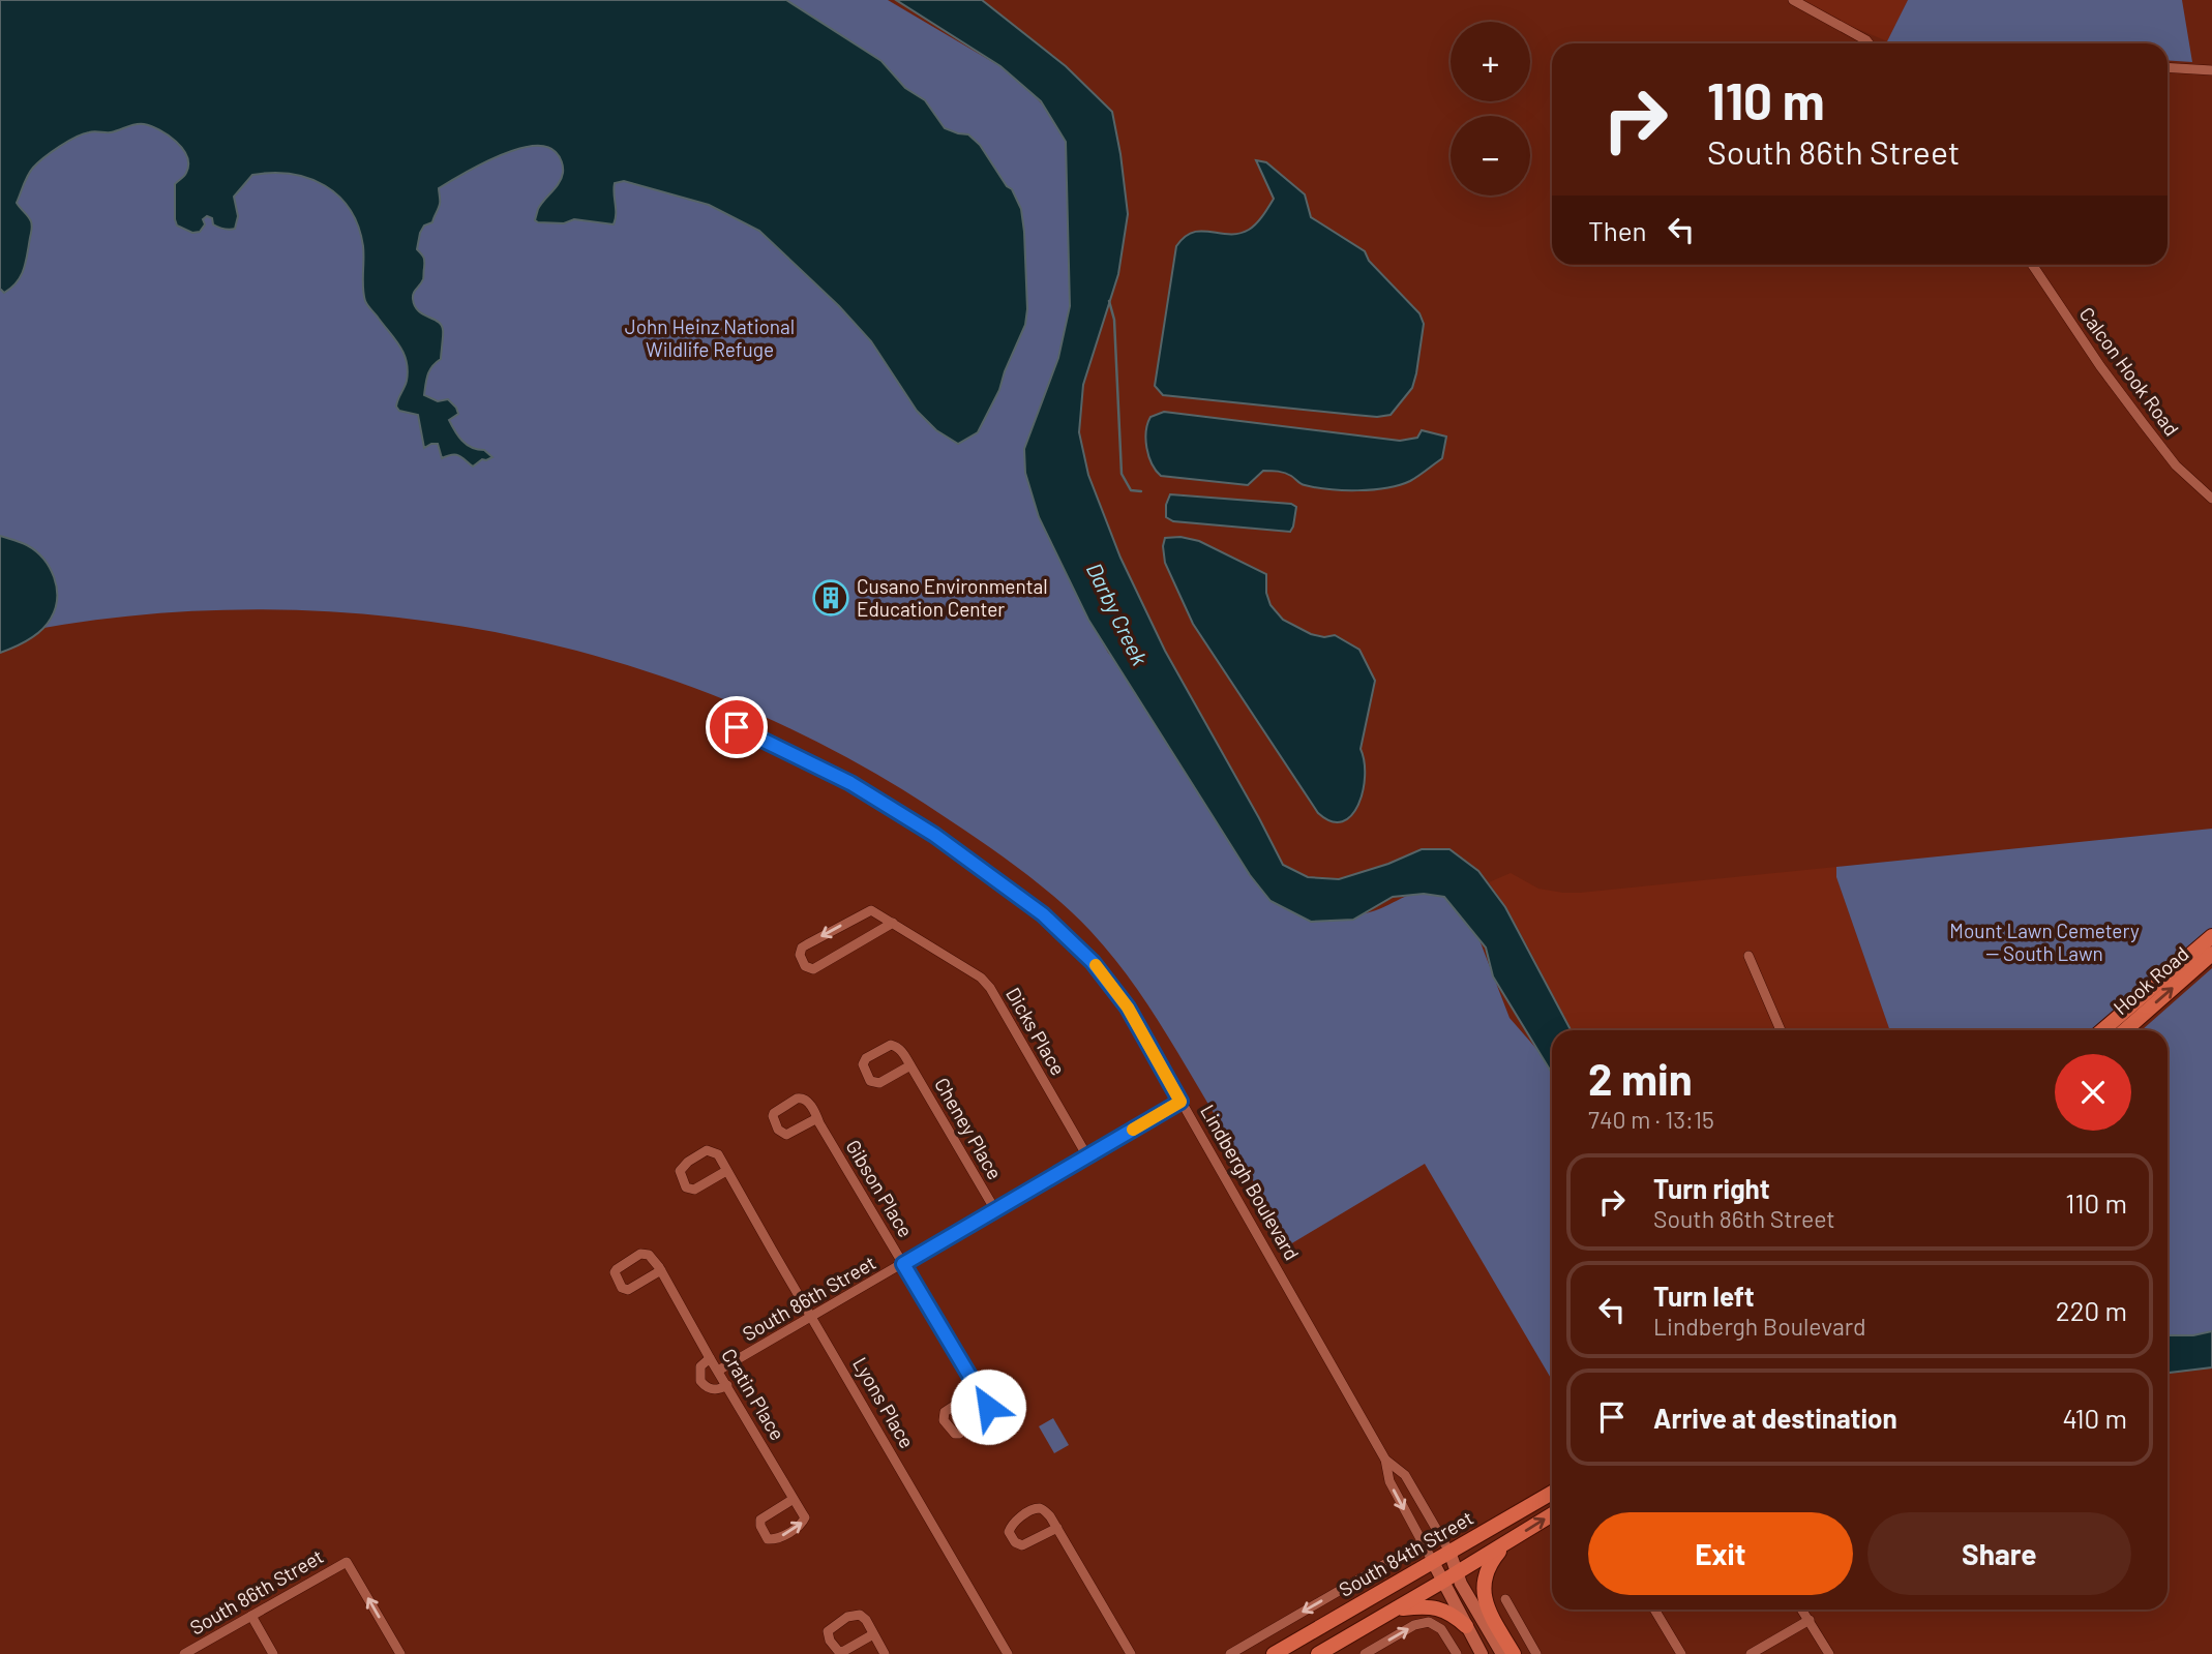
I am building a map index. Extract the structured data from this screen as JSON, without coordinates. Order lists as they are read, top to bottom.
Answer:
{
  "streets": {
    "main road": ["Hook Road", "Lindbergh Boulevard", "South 84th Street"],
    "street": [
      "Calcon Hook Road",
      "Dicks Place",
      "Cheney Place",
      "Gibson Place",
      "South 86th Street",
      "Cratin Place",
      "Lyons Place"
    ]
  },
  "crossings": [
    ["Dicks Place", "South 86th Street"],
    ["Cheney Place", "South 86th Street"],
    ["Lindbergh Boulevard", "South 86th Street"],
    ["Lindbergh Boulevard", "South 84th Street"],
    ["Gibson Place", "South 86th Street"],
    ["South 86th Street", "Cratin Place"],
    ["South 86th Street", "Lyons Place"]
  ],
  "water": ["Darby Creek"],
  "parks": ["John Heinz National Wildlife Refuge", "Mount Lawn Cemetery -- South Lawn"],
  "places": {
    "building": ["Cusano Environmental Education Center"]
  },
  "page": {
    "map_buttons": ["+", "−"],
    "turn": ["110 m", "South 86th Street"],
    "then": "Then",
    "heading": ["2 min", "740 m · 13:15"],
    "list": [
      {
        "name": "Turn right",
        "note": "South 86th Street",
        "value": "110 m"
      },
      {
        "name": "Turn left",
        "note": "Lindbergh Boulevard",
        "value": "220 m"
      },
      {
        "name": "Arrive at destination",
        "value": "410 m"
      }
    ],
    "buttons": ["Exit", "Share"]
  }
}
